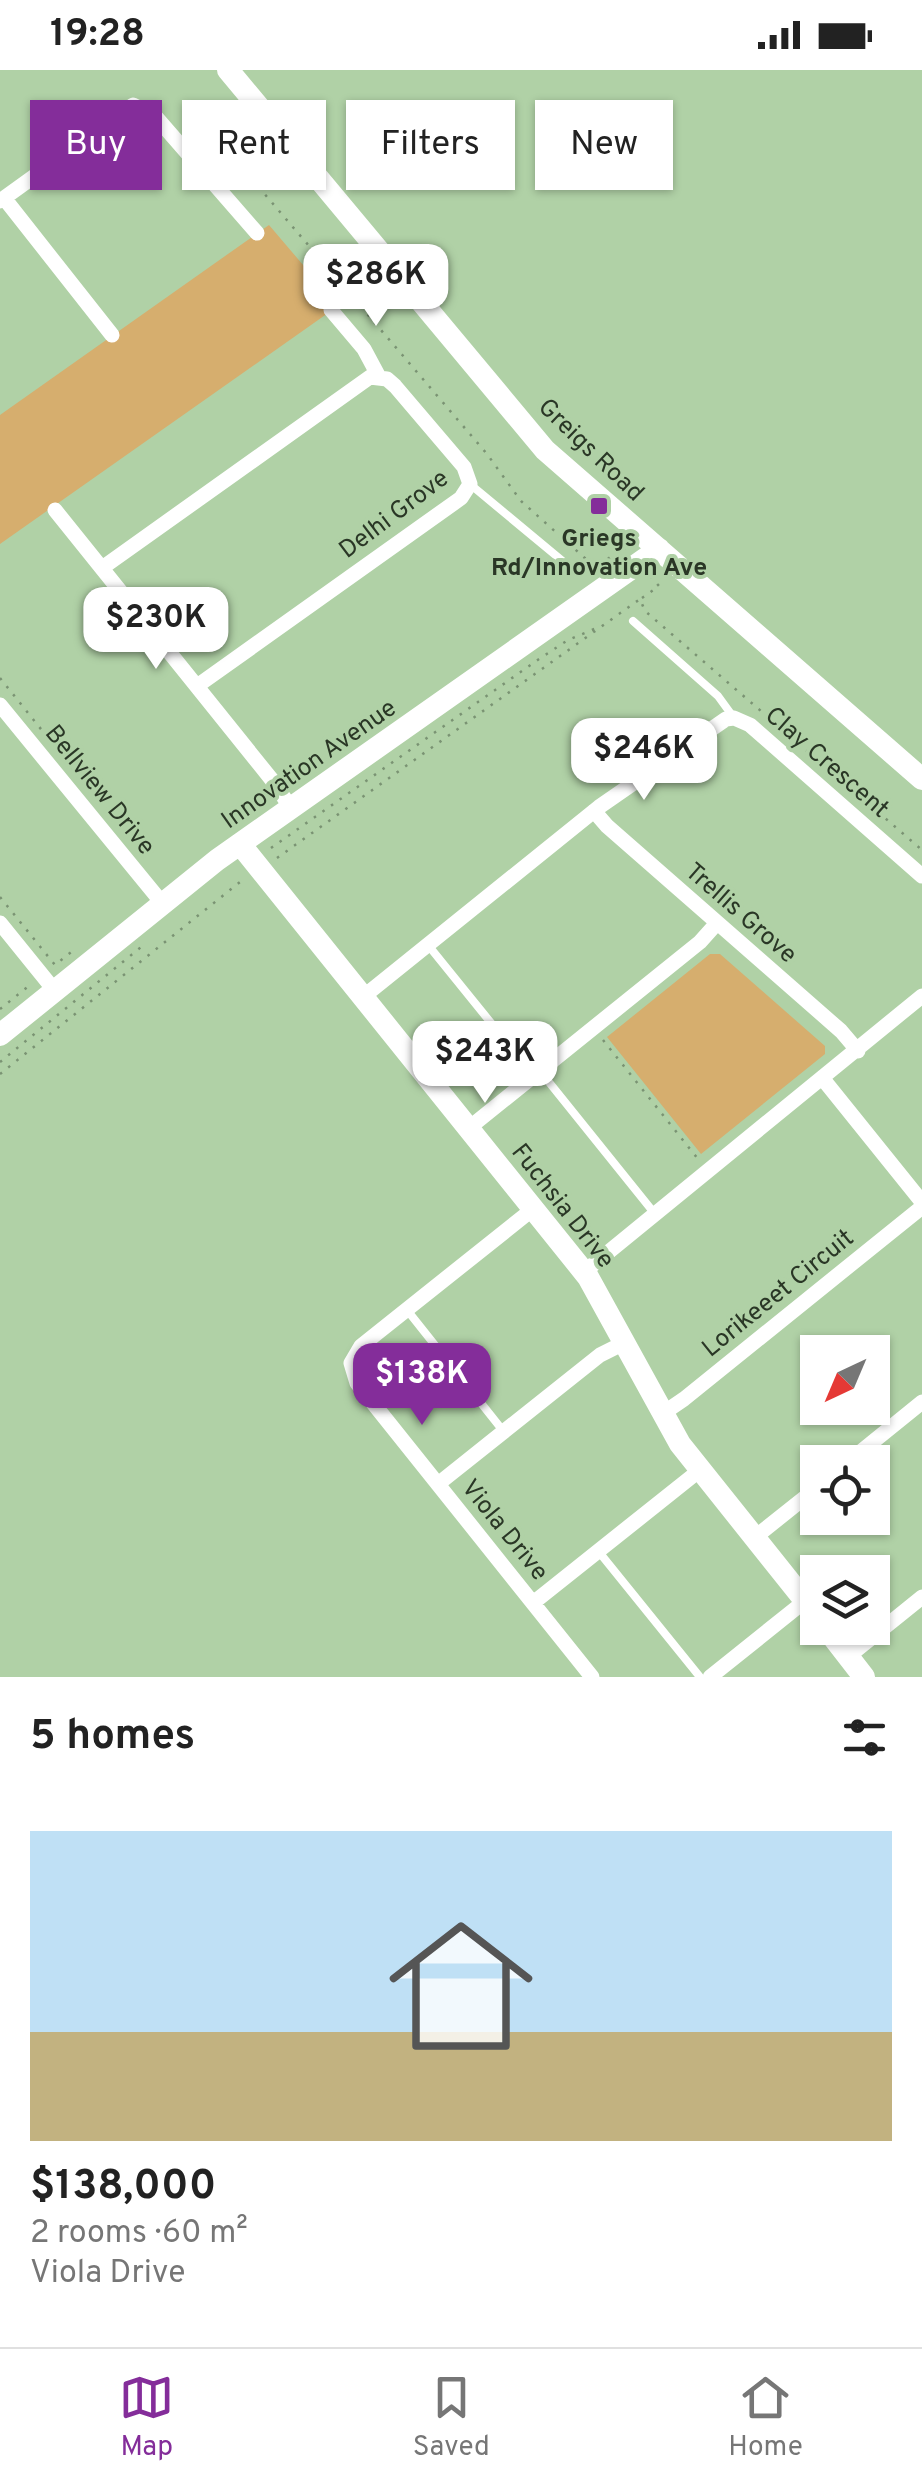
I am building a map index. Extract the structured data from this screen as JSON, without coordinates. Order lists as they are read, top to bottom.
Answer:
{
  "streets": {
    "street": [
      "Greigs Road",
      "Delhi Grove",
      "Clay Crescent",
      "Innovation Avenue",
      "Bellview Drive",
      "Trellis Grove",
      "Fuchsia Drive",
      "Lorikeeet Circuit",
      "Viola Drive"
    ]
  },
  "crossings": [
    ["Greigs Road", "Innovation Avenue"],
    ["Clay Crescent", "Trellis Grove"],
    ["Clay Crescent", "Fuchsia Drive"],
    ["Innovation Avenue", "Bellview Drive"],
    ["Innovation Avenue", "Fuchsia Drive"],
    ["Fuchsia Drive", "Lorikeeet Circuit"],
    ["Fuchsia Drive", "Viola Drive"]
  ],
  "places": {
    "transit": ["Griegs Rd/Innovation Ave"]
  },
  "north": "bottom left",
  "page": {
    "status": "19:28",
    "chip": [
      "Buy",
      "Rent",
      "Filters",
      "New"
    ],
    "price": [
      "$286K",
      "$230K",
      "$246K",
      "$243K",
      "$138K"
    ],
    "heading": "5 homes",
    "list": [
      {
        "name": "$138,000",
        "note": "2 rooms · 60 m² · Viola Drive"
      }
    ],
    "tabs": ["Map", "Saved", "Home"]
  }
}
